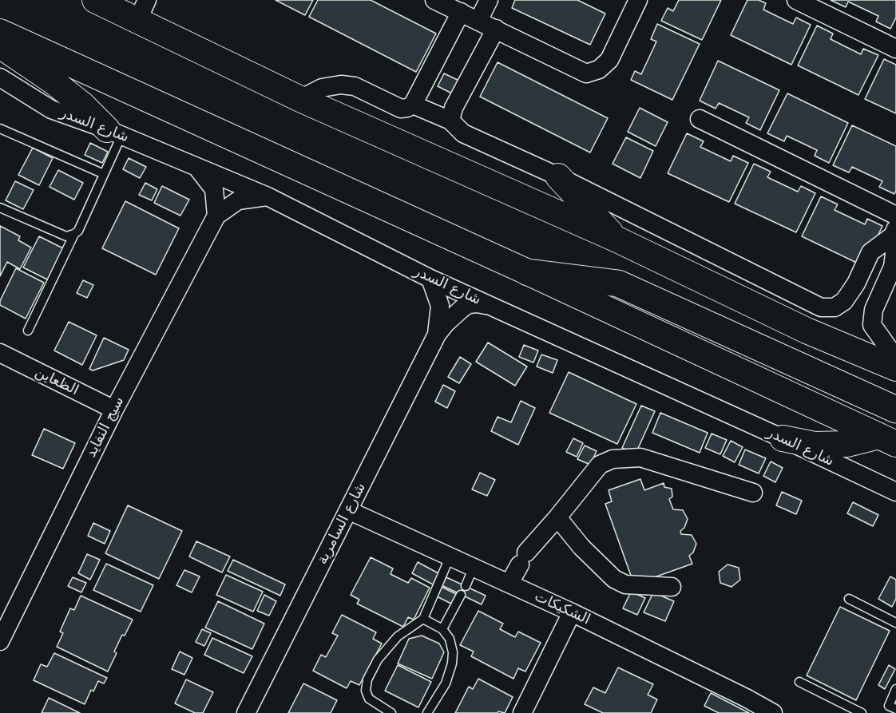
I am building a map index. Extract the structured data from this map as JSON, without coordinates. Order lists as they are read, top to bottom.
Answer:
{
  "streets": {
    "street": [
      "شارع السدر",
      "الظعاين",
      "سيج النفايد",
      "شارع السامرية",
      "الشكيكات"
    ]
  },
  "crossings": [
    ["شارع السدر", "سيج النفايد"],
    ["شارع السدر", "شارع السامرية"],
    ["الظعاين", "سيج النفايد"],
    ["شارع السامرية", "الشكيكات"]
  ]
}
